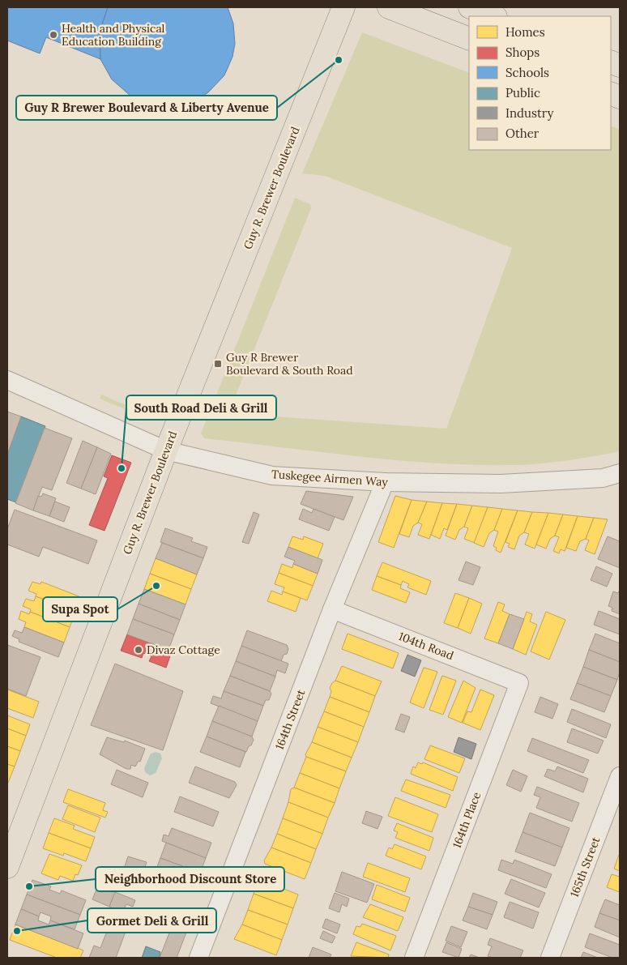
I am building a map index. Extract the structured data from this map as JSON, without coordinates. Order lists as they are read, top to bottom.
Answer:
{
  "streets": {
    "main road": ["Guy R. Brewer Boulevard"],
    "street": [
      "Tuskegee Airmen Way",
      "104th Road",
      "164th Street",
      "164th Place",
      "165th Street"
    ]
  },
  "crossings": [
    ["Guy R. Brewer Boulevard", "Tuskegee Airmen Way"],
    ["Tuskegee Airmen Way", "164th Street"],
    ["104th Road", "164th Street"],
    ["104th Road", "164th Place"]
  ],
  "places": {
    "other": [
      "Health and Physical Education Building",
      "Guy R Brewer Boulevard & Liberty Avenue",
      "South Road Deli & Grill",
      "Supa Spot",
      "Divaz Cottage",
      "Neighborhood Discount Store",
      "Gormet Deli & Grill"
    ],
    "transit": ["Guy R Brewer Boulevard & South Road"]
  },
  "legend": [
    "Homes",
    "Shops",
    "Schools",
    "Public",
    "Industry",
    "Other"
  ]
}
